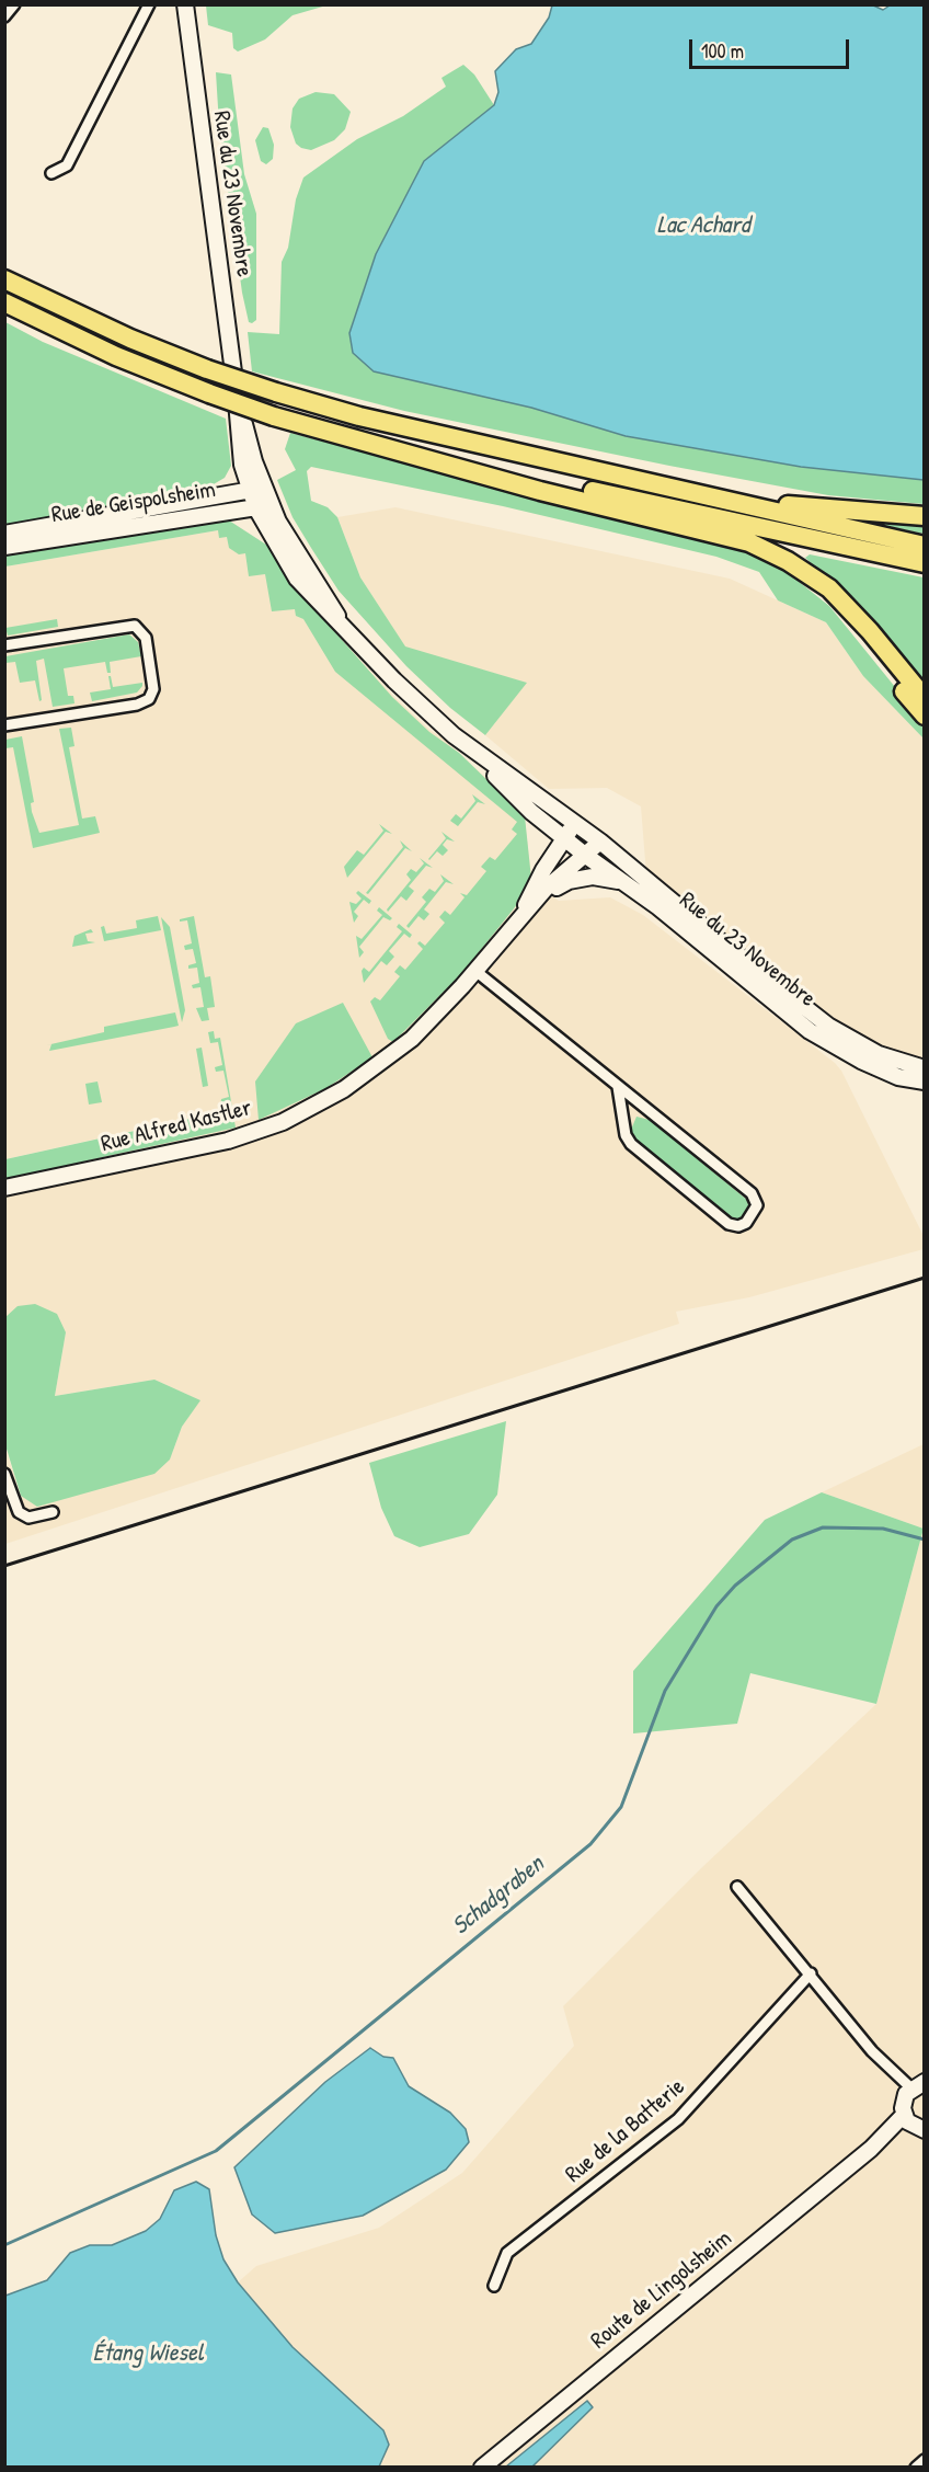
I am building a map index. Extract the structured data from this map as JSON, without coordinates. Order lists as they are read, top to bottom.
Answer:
{
  "streets": {
    "main road": [
      "Rue du 23 Novembre",
      "Rue de Geispolsheim",
      "Rue Alfred Kastler",
      "Route de Lingolsheim"
    ],
    "street": ["Rue de la Batterie"]
  },
  "crossings": [
    ["Rue du 23 Novembre", "Rue de Geispolsheim"],
    ["Rue du 23 Novembre", "Rue Alfred Kastler"]
  ],
  "water": ["Lac Achard", "Schadgraben", "Étang Wiesel"],
  "scale_bar": "100 m"
}
